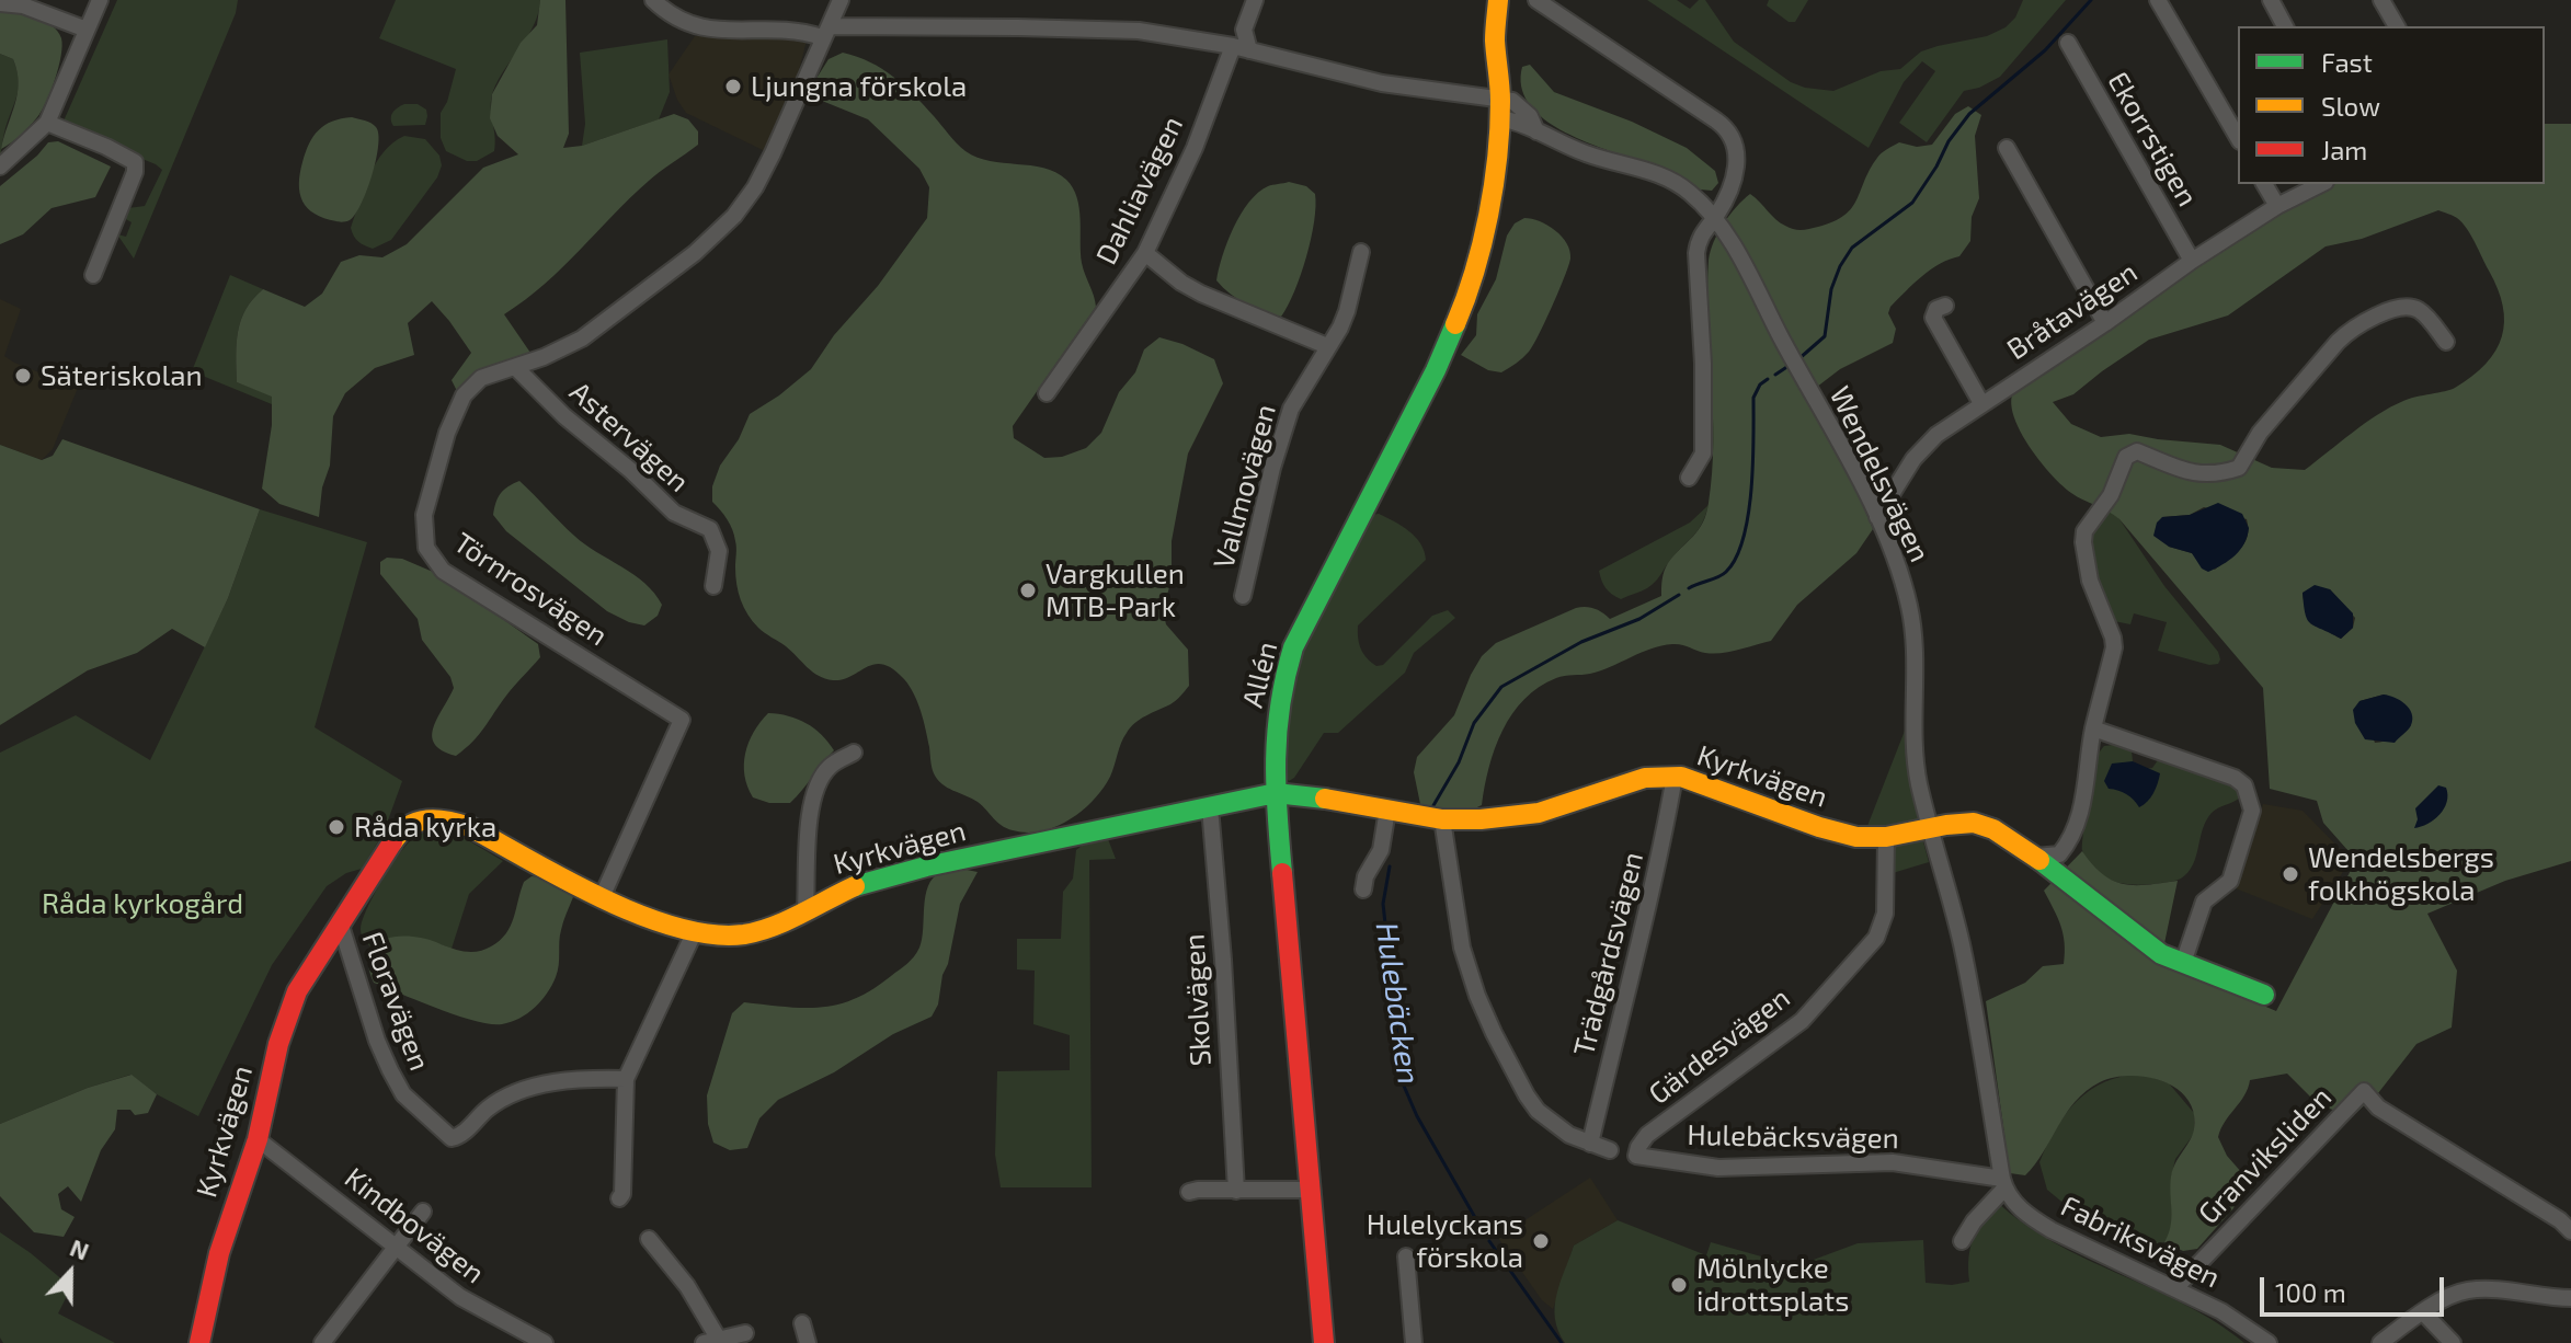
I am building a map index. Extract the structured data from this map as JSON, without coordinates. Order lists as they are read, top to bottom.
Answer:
{
  "streets": {
    "street": [
      "Ekorrstigen",
      "Dahliavägen",
      "Bråtavägen",
      "Astervägen",
      "Wendelsvägen",
      "Vallmovägen",
      "Törnrosvägen",
      "Allén",
      "Kyrkvägen",
      "Trädgårdsvägen",
      "Skolvägen",
      "Floravägen",
      "Gärdesvägen",
      "Hulebäcksvägen",
      "Granviksliden",
      "Kindbovägen",
      "Fabriksvägen"
    ]
  },
  "crossings": [
    ["Ekorrstigen", "Bråtavägen"],
    ["Bråtavägen", "Wendelsvägen"],
    ["Astervägen", "Törnrosvägen"],
    ["Wendelsvägen", "Allén"],
    ["Wendelsvägen", "Kyrkvägen"],
    ["Wendelsvägen", "Hulebäcksvägen"],
    ["Wendelsvägen", "Fabriksvägen"],
    ["Törnrosvägen", "Kyrkvägen"],
    ["Allén", "Kyrkvägen"],
    ["Kyrkvägen", "Trädgårdsvägen"],
    ["Kyrkvägen", "Skolvägen"],
    ["Kyrkvägen", "Floravägen"],
    ["Kyrkvägen", "Gärdesvägen"],
    ["Kyrkvägen", "Kindbovägen"],
    ["Gärdesvägen", "Hulebäcksvägen"],
    ["Hulebäcksvägen", "Fabriksvägen"],
    ["Granviksliden", "Fabriksvägen"]
  ],
  "water": ["Hulebäcken"],
  "parks": ["Råda kyrkogård"],
  "places": [
    "Ljungna förskola",
    "Säteriskolan",
    "Vargkullen MTB-Park",
    "Råda kyrka",
    "Wendelsbergs folkhögskola",
    "Hulelyckans förskola",
    "Mölnlycke idrottsplats"
  ],
  "legend": ["Fast", "Slow", "Jam"],
  "scale_bar": "100 m",
  "north": "top"
}
